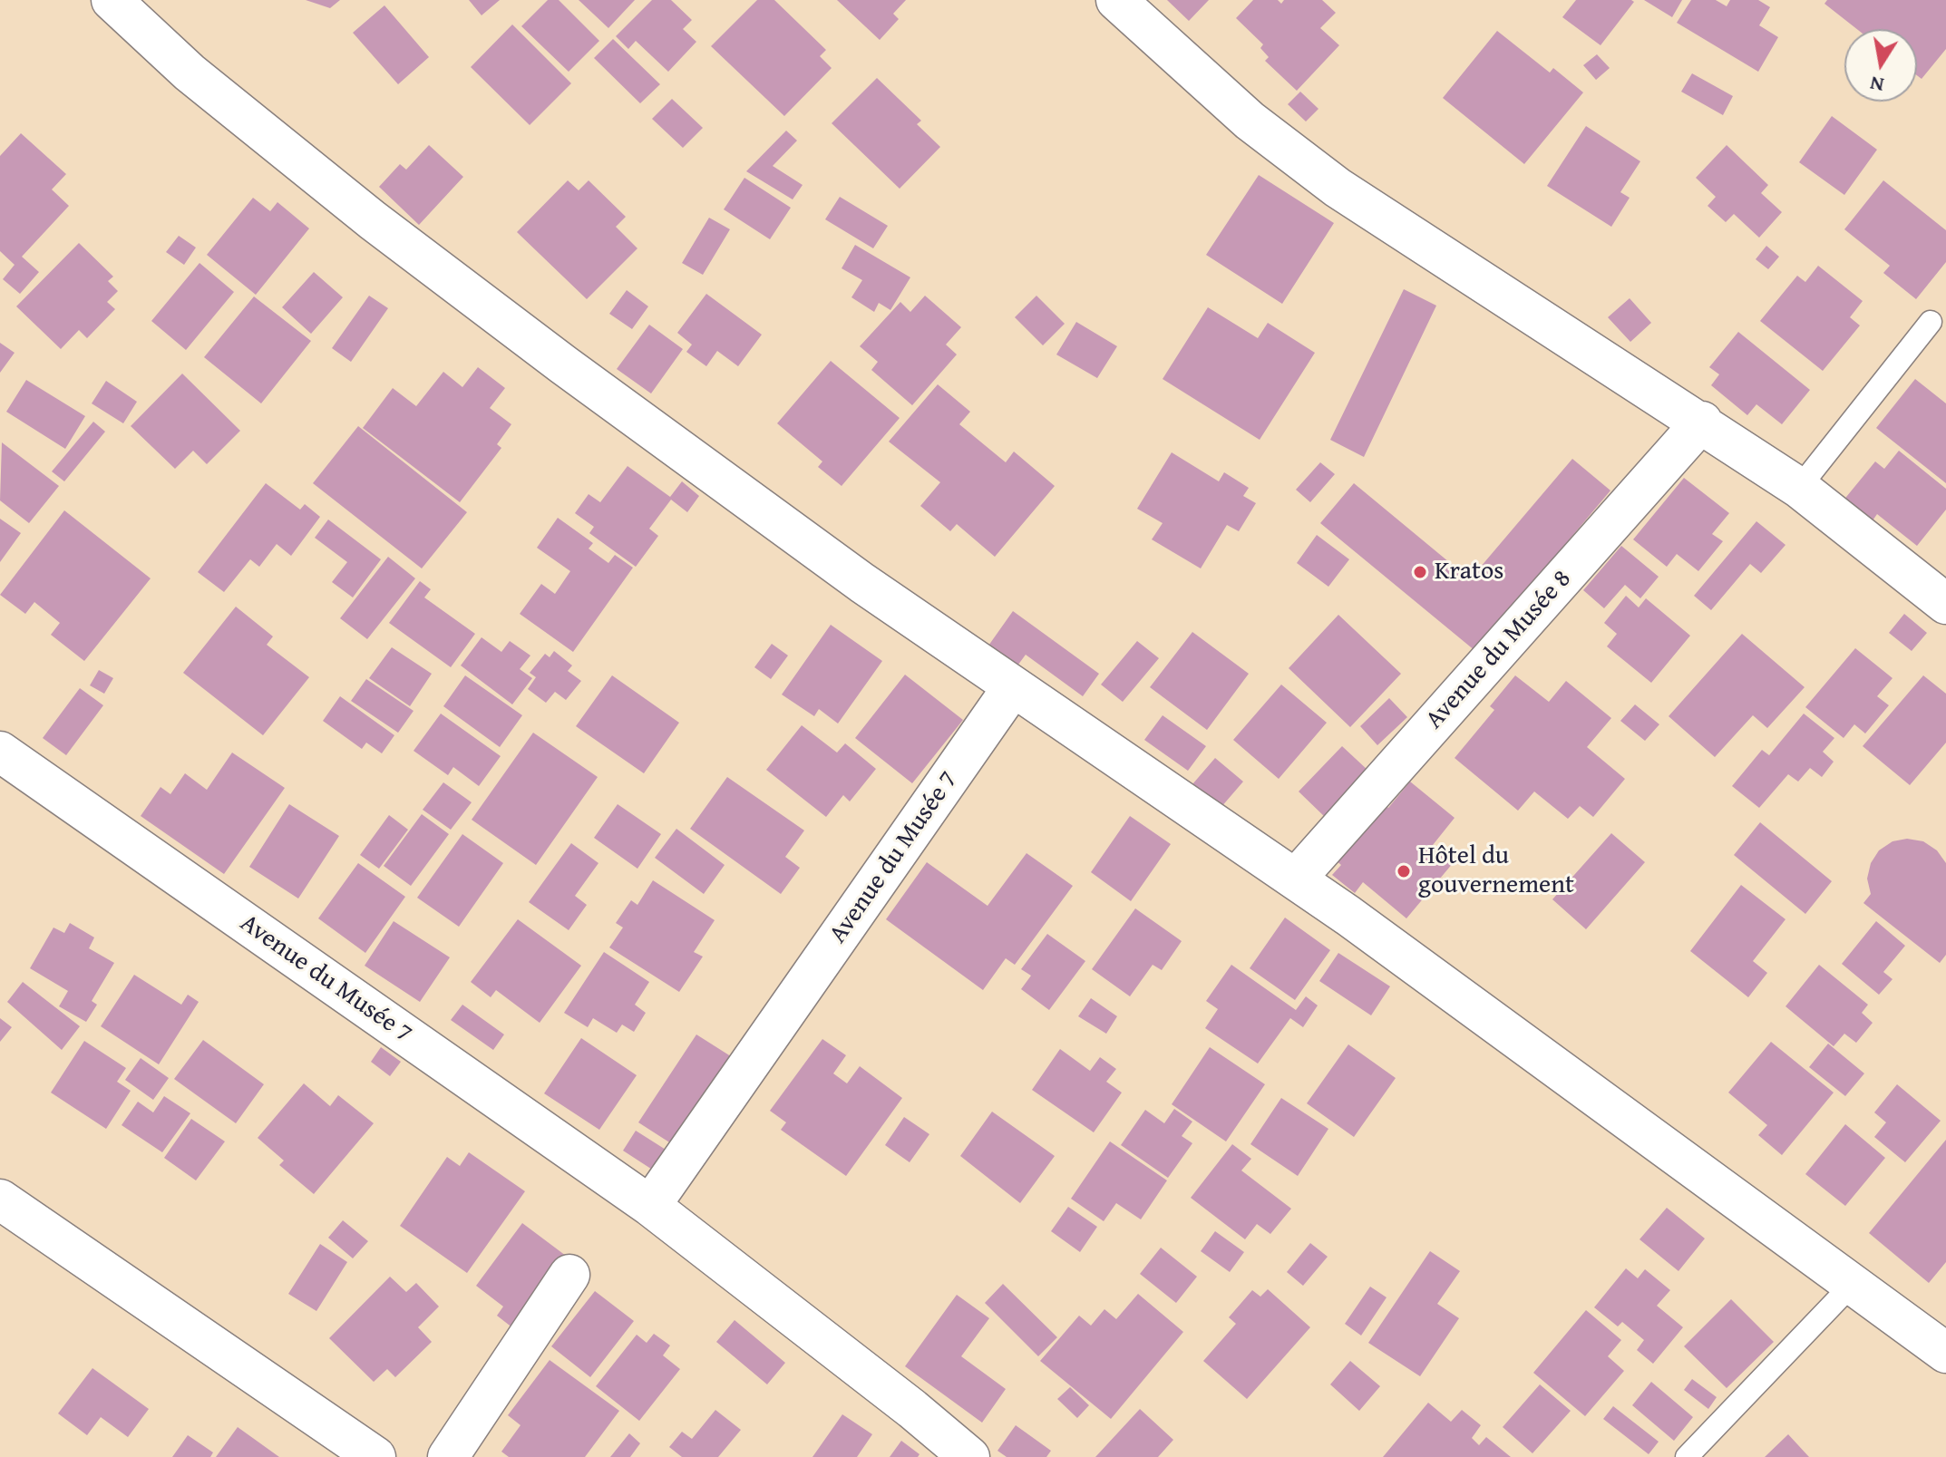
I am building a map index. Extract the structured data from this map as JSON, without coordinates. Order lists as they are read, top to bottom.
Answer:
{
  "streets": {
    "street": ["Avenue du Musée 8", "Avenue du Musée 7"]
  },
  "places": ["Kratos", "Hôtel du gouvernement"],
  "north": "bottom"
}
